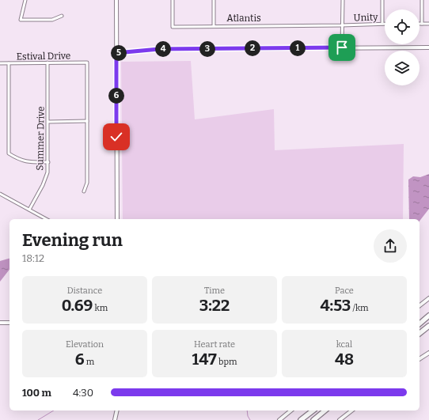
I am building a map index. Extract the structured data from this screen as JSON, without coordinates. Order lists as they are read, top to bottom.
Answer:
{
  "streets": {
    "street": [
      "Unity",
      "Atlantis",
      "Estival Drive",
      "Summer Drive"
    ]
  },
  "crossings": [
    ["Unity", "Atlantis"],
    ["Estival Drive", "Summer Drive"]
  ],
  "page": {
    "pins": [
      "1",
      "2",
      "3",
      "4",
      "5",
      "6"
    ],
    "heading": ["Evening run", "18:12"],
    "stats": [
      ["Distance", "0.69 km"],
      ["Time", "3:22"],
      ["Pace", "4:53 /km"],
      ["Elevation", "6 m"],
      ["Heart rate", "147 bpm"],
      ["kcal", "48"]
    ],
    "list": [
      {
        "name": "100 m",
        "note": "4:30"
      }
    ]
  }
}
